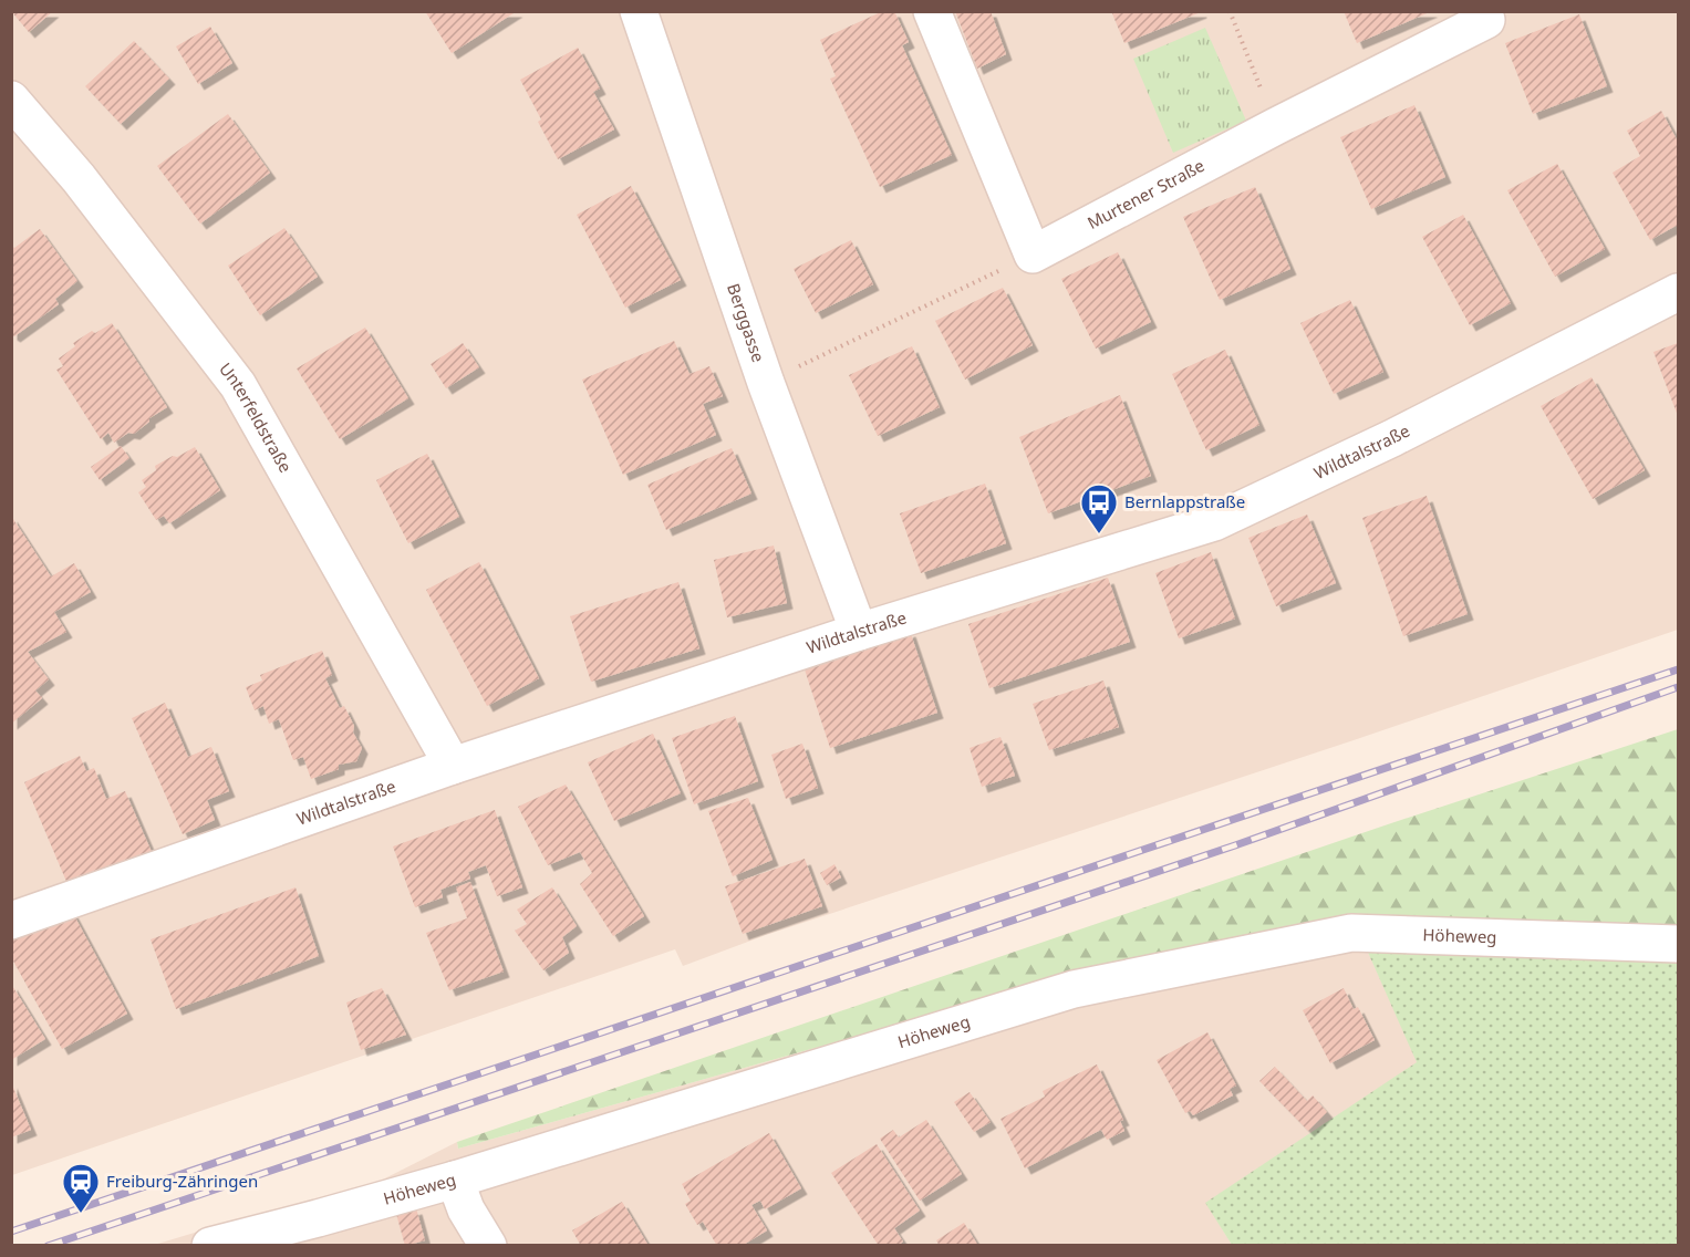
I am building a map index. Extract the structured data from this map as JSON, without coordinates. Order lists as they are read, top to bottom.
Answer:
{
  "streets": {
    "street": [
      "Murtener Straße",
      "Berggasse",
      "Unterfeldstraße",
      "Wildtalstraße",
      "Höheweg"
    ]
  },
  "crossings": [
    ["Berggasse", "Wildtalstraße"],
    ["Unterfeldstraße", "Wildtalstraße"]
  ],
  "places": {
    "bus stop": ["Bernlappstraße"],
    "station": ["Freiburg-Zähringen"]
  }
}
